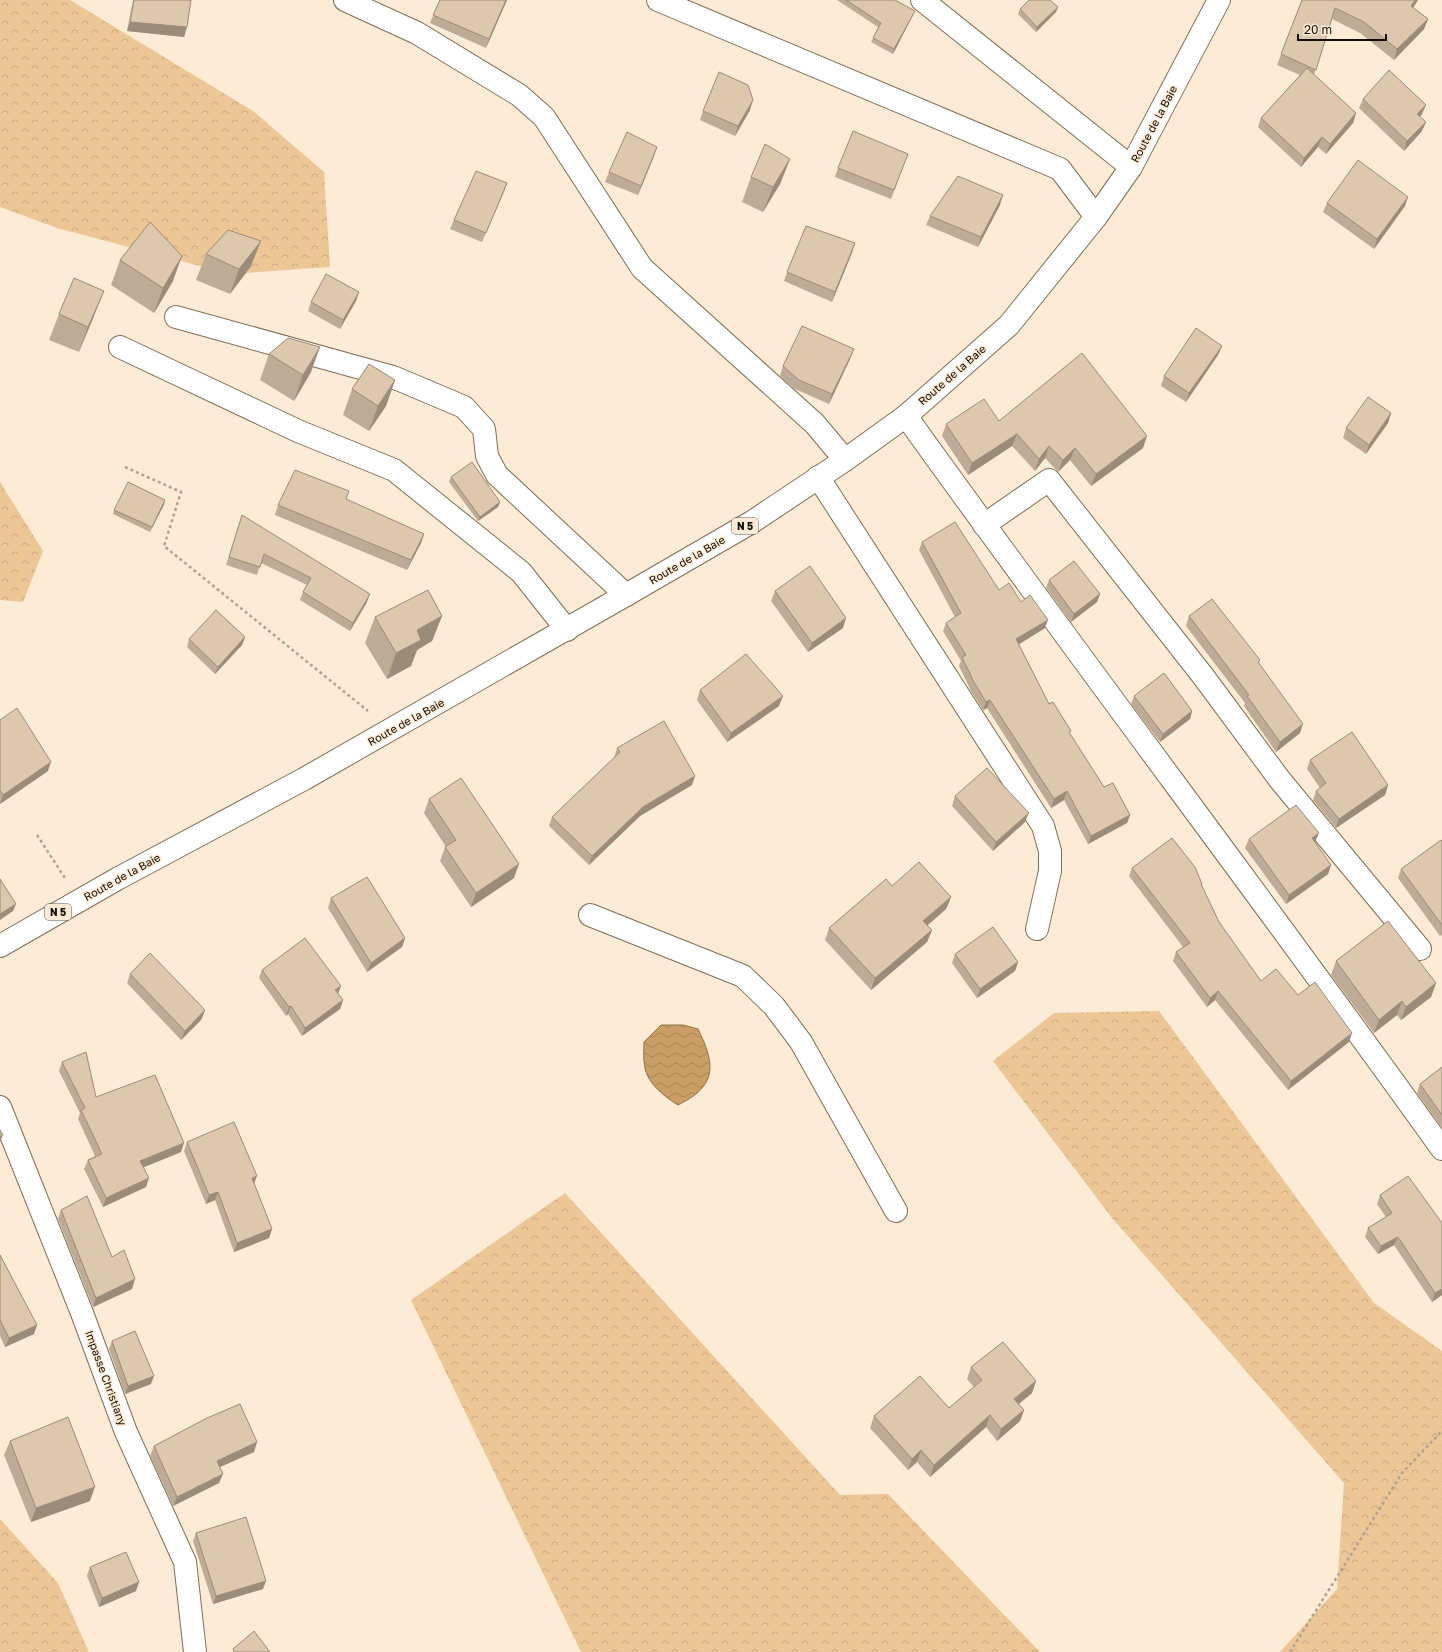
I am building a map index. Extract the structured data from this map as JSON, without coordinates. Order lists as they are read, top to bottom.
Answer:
{
  "streets": {
    "street": ["Route de la Baie", "N 5", "Impasse Christiany"]
  },
  "scale_bar": "20 m"
}
